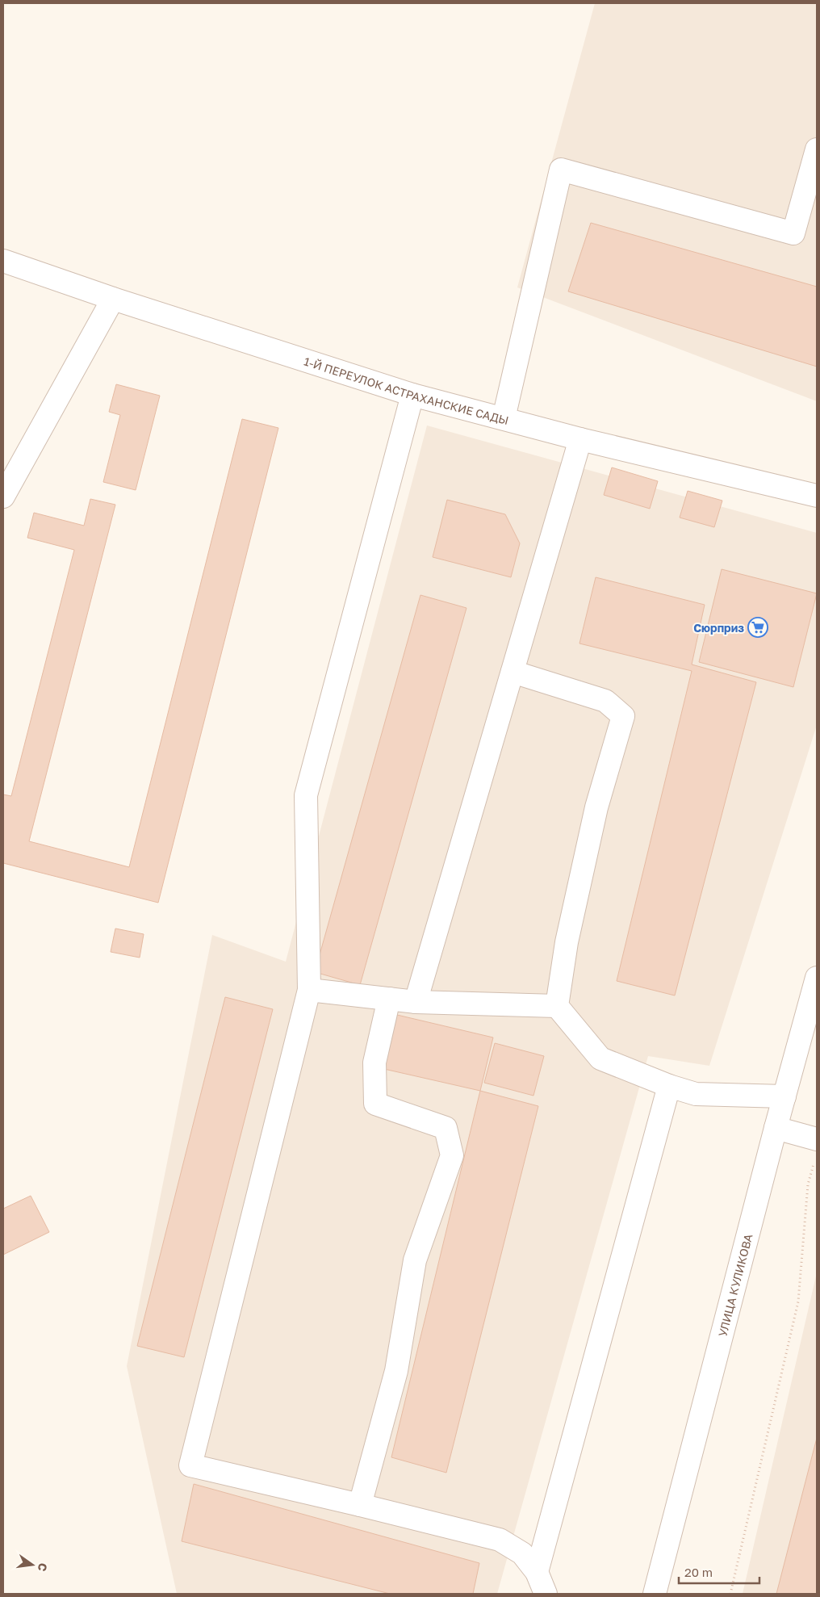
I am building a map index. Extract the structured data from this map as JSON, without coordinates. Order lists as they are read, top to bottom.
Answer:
{
  "streets": {
    "street": ["1-Й ПЕРЕУЛОК АСТРАХАНСКИЕ САДЫ", "УЛИЦА КУЛИКОВА"]
  },
  "places": {
    "supermarket": ["Сюрприз"]
  },
  "scale_bar": "20 m",
  "north": "right"
}
